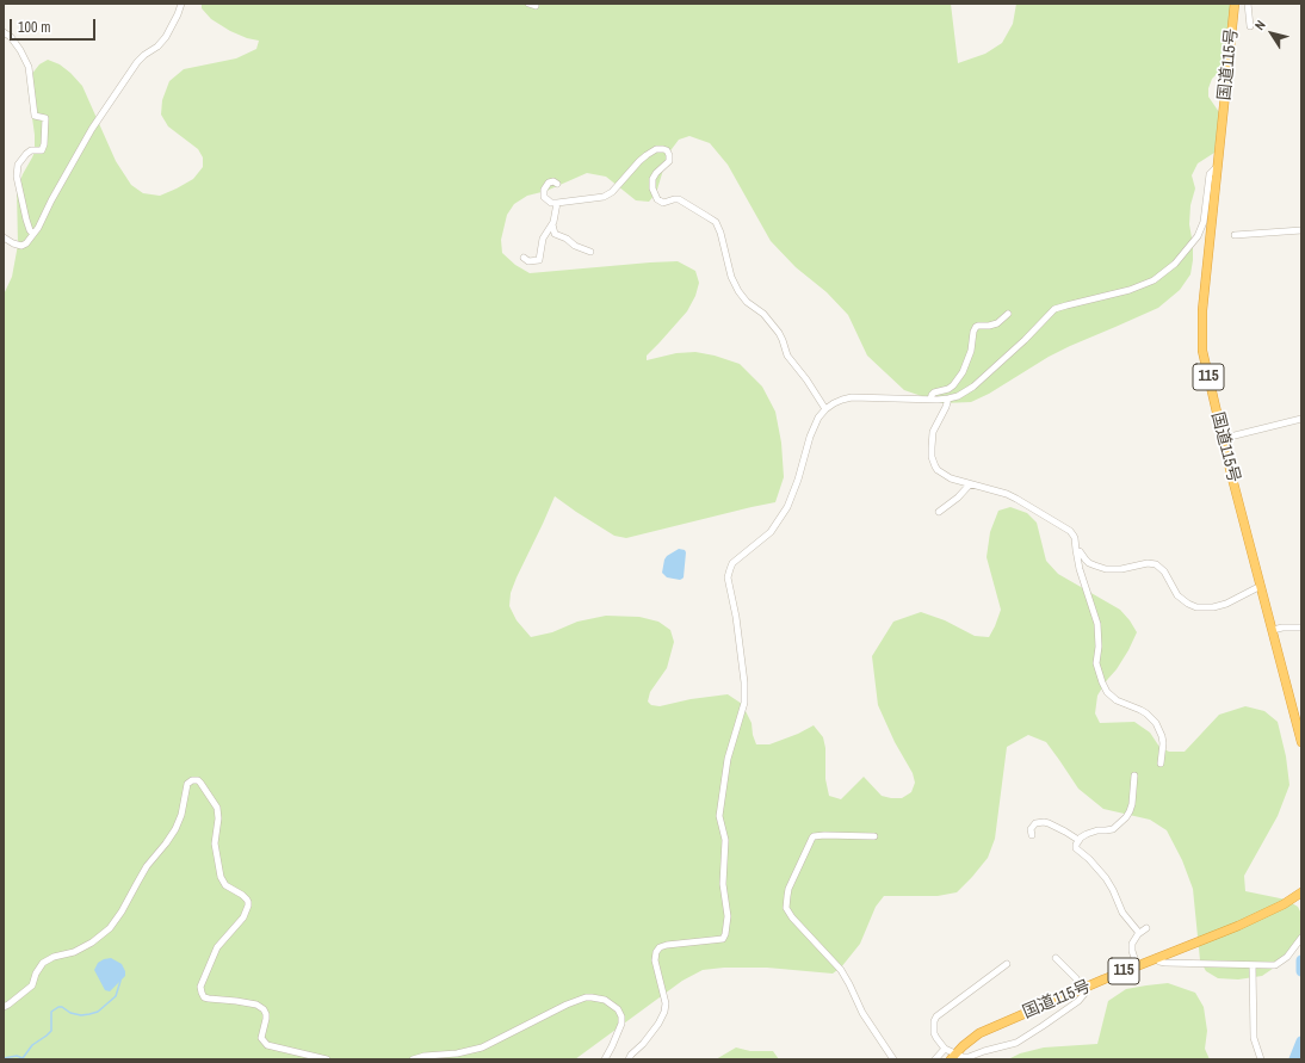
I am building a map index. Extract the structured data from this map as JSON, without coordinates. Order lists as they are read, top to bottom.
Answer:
{
  "streets": {
    "highway": ["国道115号", "115"]
  },
  "scale_bar": "100 m",
  "north": "top left"
}
